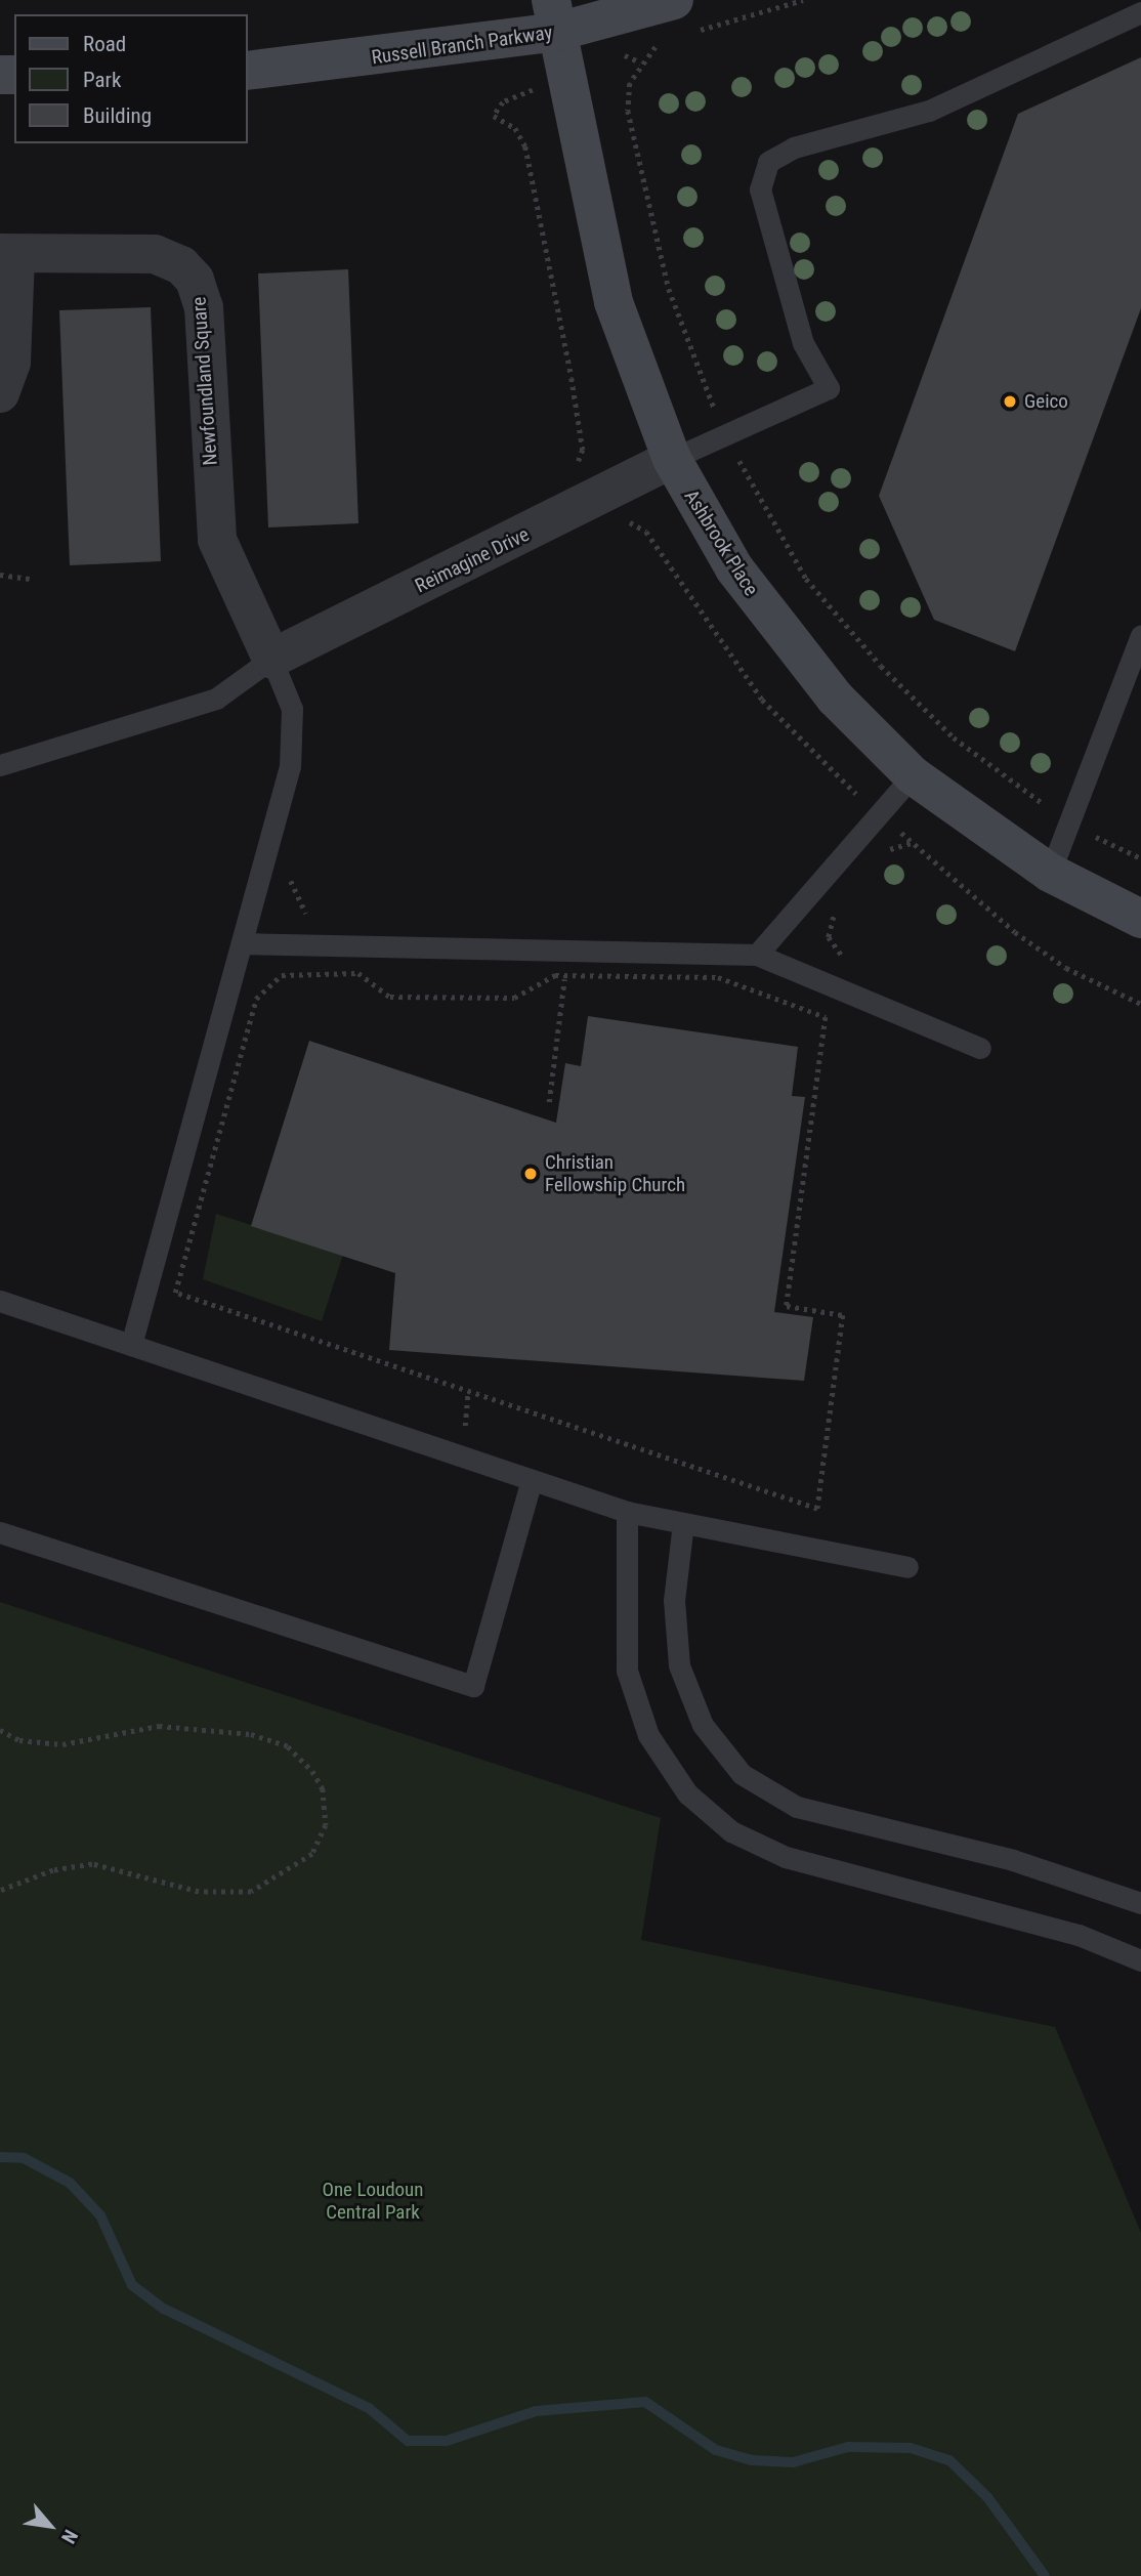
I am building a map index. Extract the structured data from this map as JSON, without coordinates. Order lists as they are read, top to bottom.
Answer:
{
  "streets": {
    "street": [
      "Russell Branch Parkway",
      "Newfoundland Square",
      "Ashbrook Place",
      "Reimagine Drive"
    ]
  },
  "crossings": [
    ["Russell Branch Parkway", "Ashbrook Place"],
    ["Newfoundland Square", "Reimagine Drive"],
    ["Ashbrook Place", "Reimagine Drive"]
  ],
  "parks": ["One Loudoun Central Park"],
  "places": ["Geico", "Christian Fellowship Church"],
  "legend": ["Road", "Park", "Building"],
  "north": "bottom right"
}
